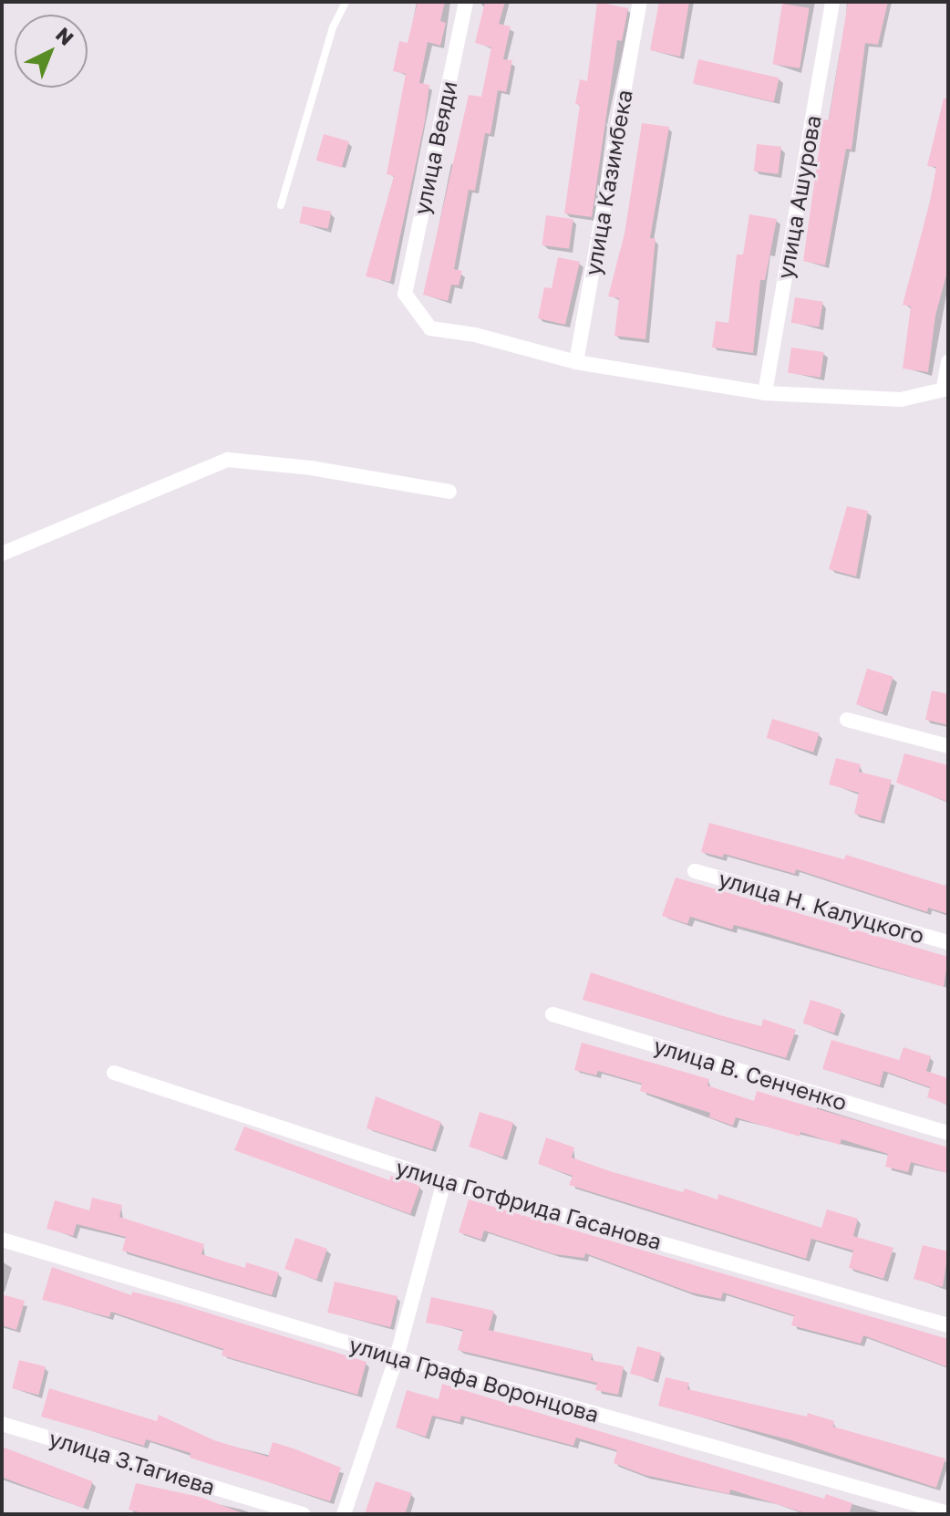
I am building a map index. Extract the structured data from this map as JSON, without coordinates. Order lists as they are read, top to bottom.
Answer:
{
  "streets": {
    "street": [
      "улица Веяди",
      "улица Казимбека",
      "улица Ашурова",
      "улица Н. Калуцкого",
      "улица В. Сенченко",
      "улица Готфрида Гасанова",
      "улица Графа Воронцова",
      "улица З.Тагиева"
    ]
  },
  "crossings": [
    ["улица Веяди", "улица Казимбека"]
  ],
  "north": "top right"
}
